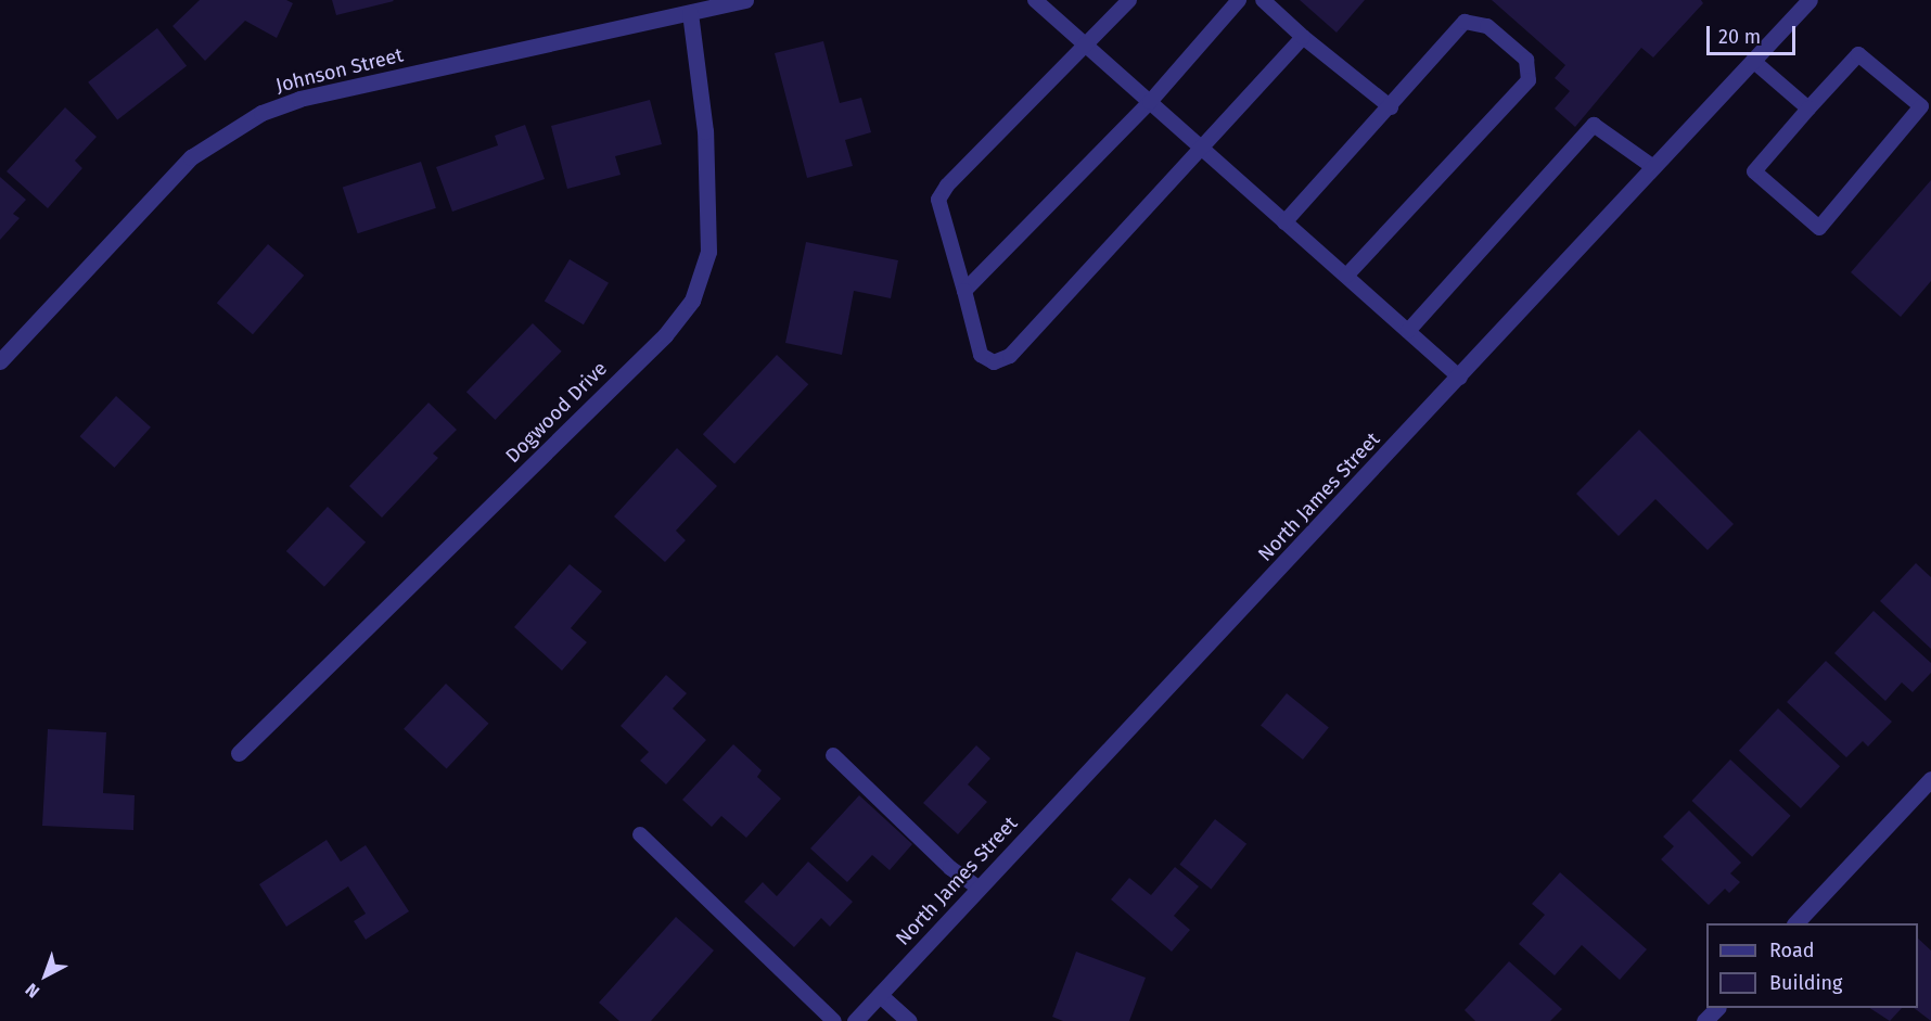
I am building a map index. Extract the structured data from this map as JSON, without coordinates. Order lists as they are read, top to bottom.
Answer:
{
  "streets": {
    "street": ["Johnson Street", "Dogwood Drive", "North James Street"]
  },
  "crossings": [
    ["Johnson Street", "Dogwood Drive"]
  ],
  "legend": ["Road", "Building"],
  "scale_bar": "20 m",
  "north": "bottom left"
}
